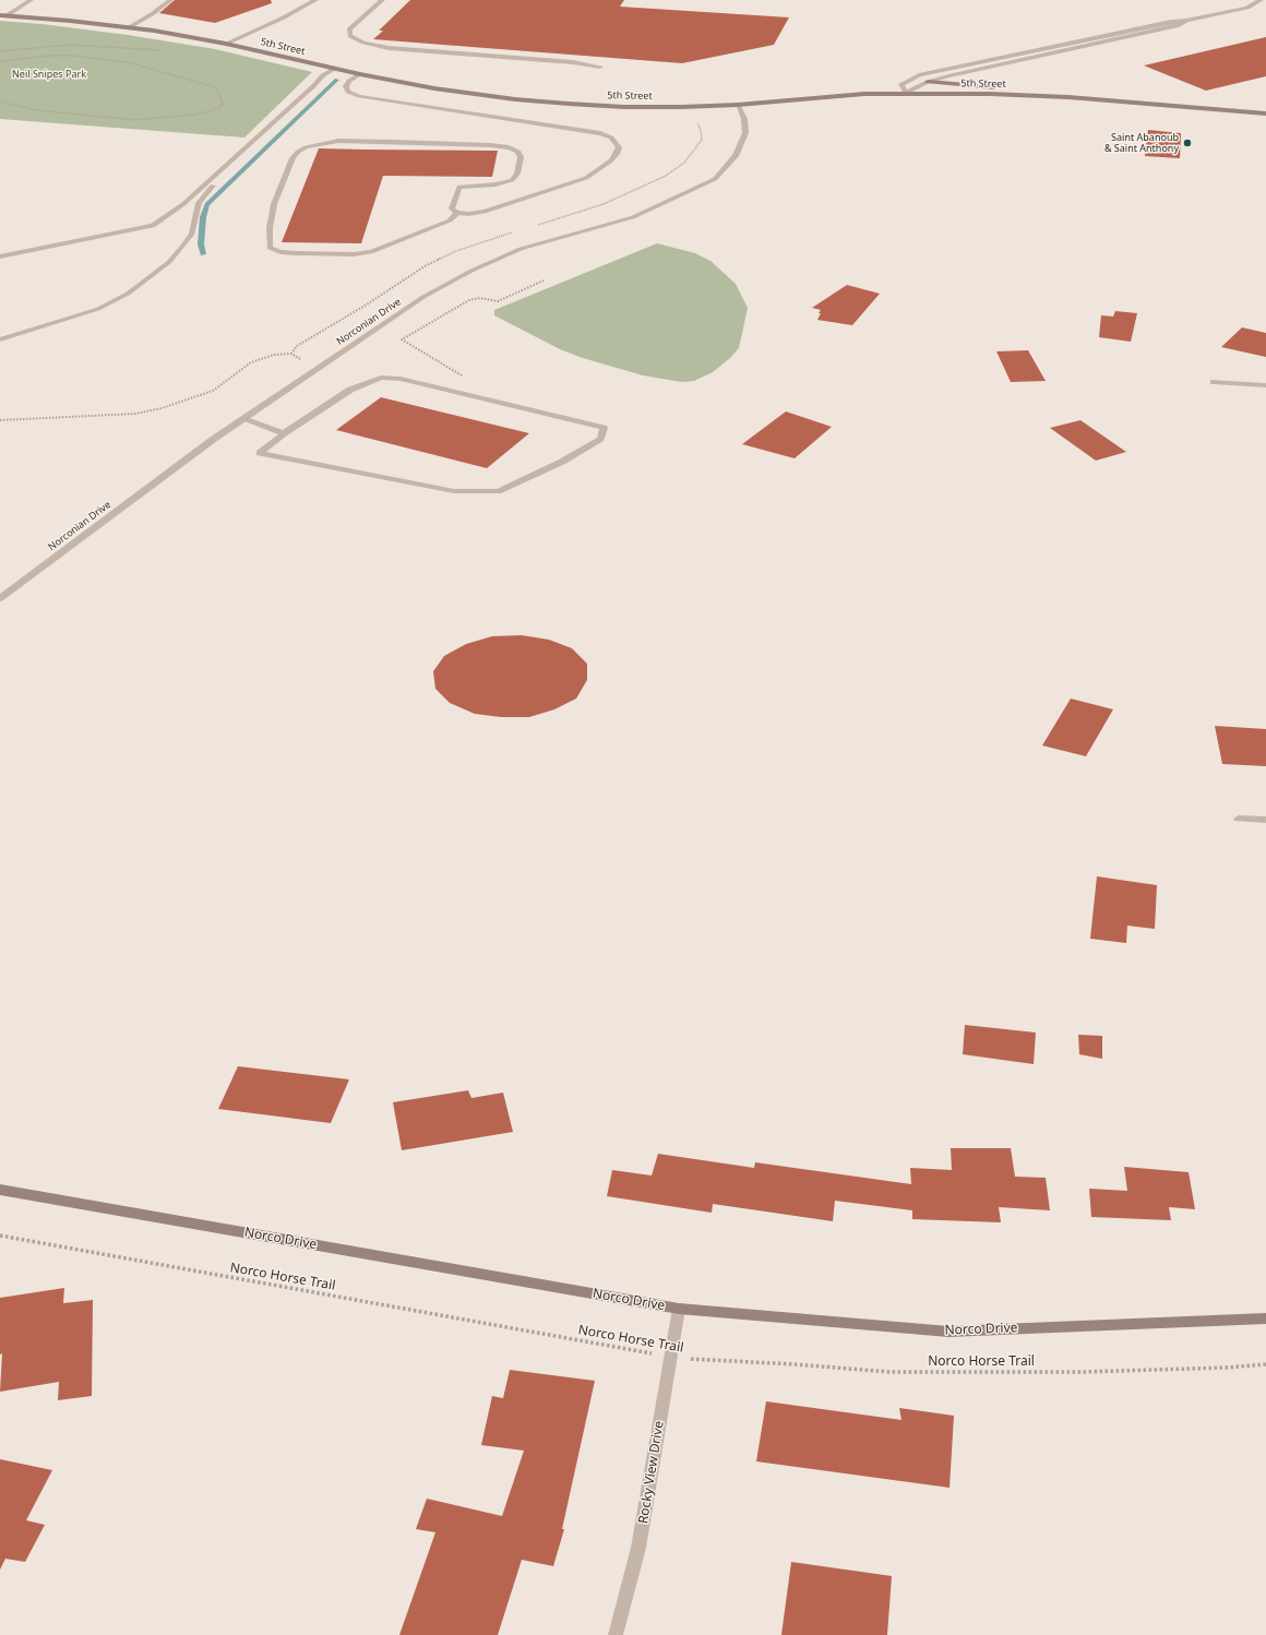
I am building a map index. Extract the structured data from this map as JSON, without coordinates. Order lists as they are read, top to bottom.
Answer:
{
  "streets": {
    "street": [
      "5th Street",
      "Norconian Drive",
      "Norco Drive",
      "Rocky View Drive"
    ],
    "path": ["Norco Horse Trail"]
  },
  "crossings": [
    ["5th Street", "Norconian Drive"],
    ["Norco Drive", "Rocky View Drive"],
    ["Norco Horse Trail", "Rocky View Drive"]
  ],
  "parks": ["Neil Snipes Park"],
  "places": ["Saint Abanoub & Saint Anthony"]
}
